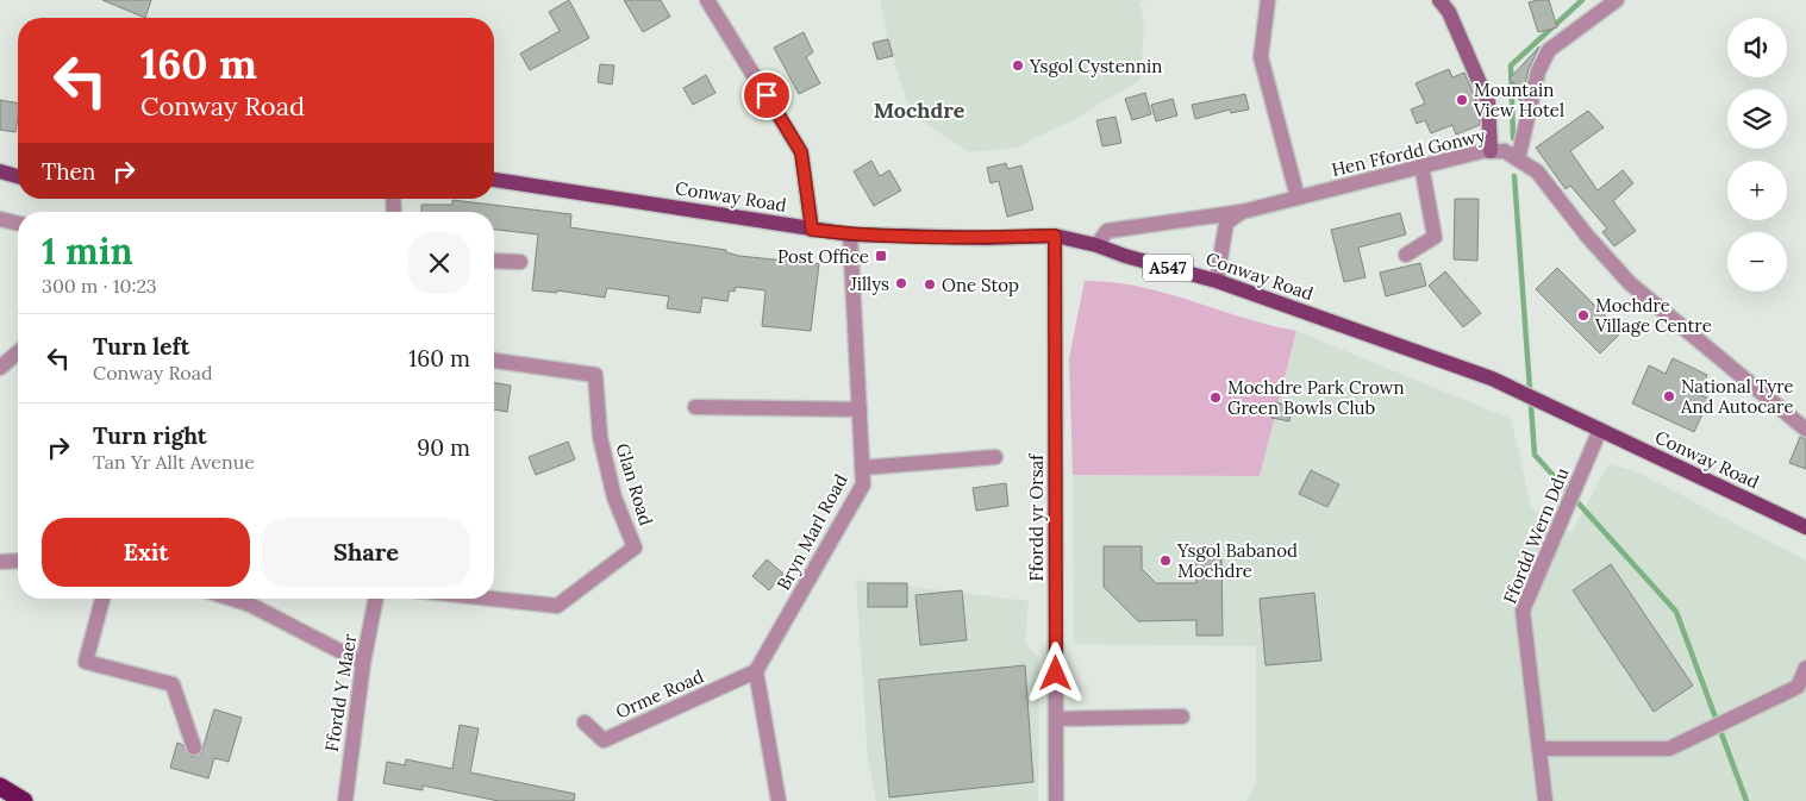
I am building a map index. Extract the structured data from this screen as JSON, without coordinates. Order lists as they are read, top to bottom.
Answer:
{
  "streets": {
    "main road": ["Conway Road", "A547"],
    "street": [
      "Hen Ffordd Gonwy",
      "Glan Road",
      "Ffordd yr Orsaf",
      "Bryn Marl Road",
      "Ffordd Wern Ddu",
      "Ffordd Y Maer",
      "Orme Road"
    ]
  },
  "crossings": [
    ["Hen Ffordd Gonwy", "Conway Road"],
    ["Conway Road", "Ffordd yr Orsaf"],
    ["Conway Road", "Bryn Marl Road"],
    ["Conway Road", "Ffordd Wern Ddu"],
    ["Bryn Marl Road", "Orme Road"]
  ],
  "districts": ["Mochdre"],
  "places": {
    "other": [
      "Ysgol Cystennin",
      "Mountain View Hotel",
      "Jillys",
      "One Stop",
      "Mochdre Village Centre",
      "National Tyre And Autocare",
      "Mochdre Park Crown Green Bowls Club",
      "Ysgol Babanod Mochdre"
    ],
    "transit": ["Post Office"]
  },
  "page": {
    "map_buttons": ["+", "−"],
    "turn": ["160 m", "Conway Road"],
    "then": "Then",
    "heading": ["1 min", "300 m · 10:23"],
    "list": [
      {
        "name": "Turn left",
        "note": "Conway Road",
        "value": "160 m"
      },
      {
        "name": "Turn right",
        "note": "Tan Yr Allt Avenue",
        "value": "90 m"
      }
    ],
    "buttons": ["Exit", "Share"]
  }
}
